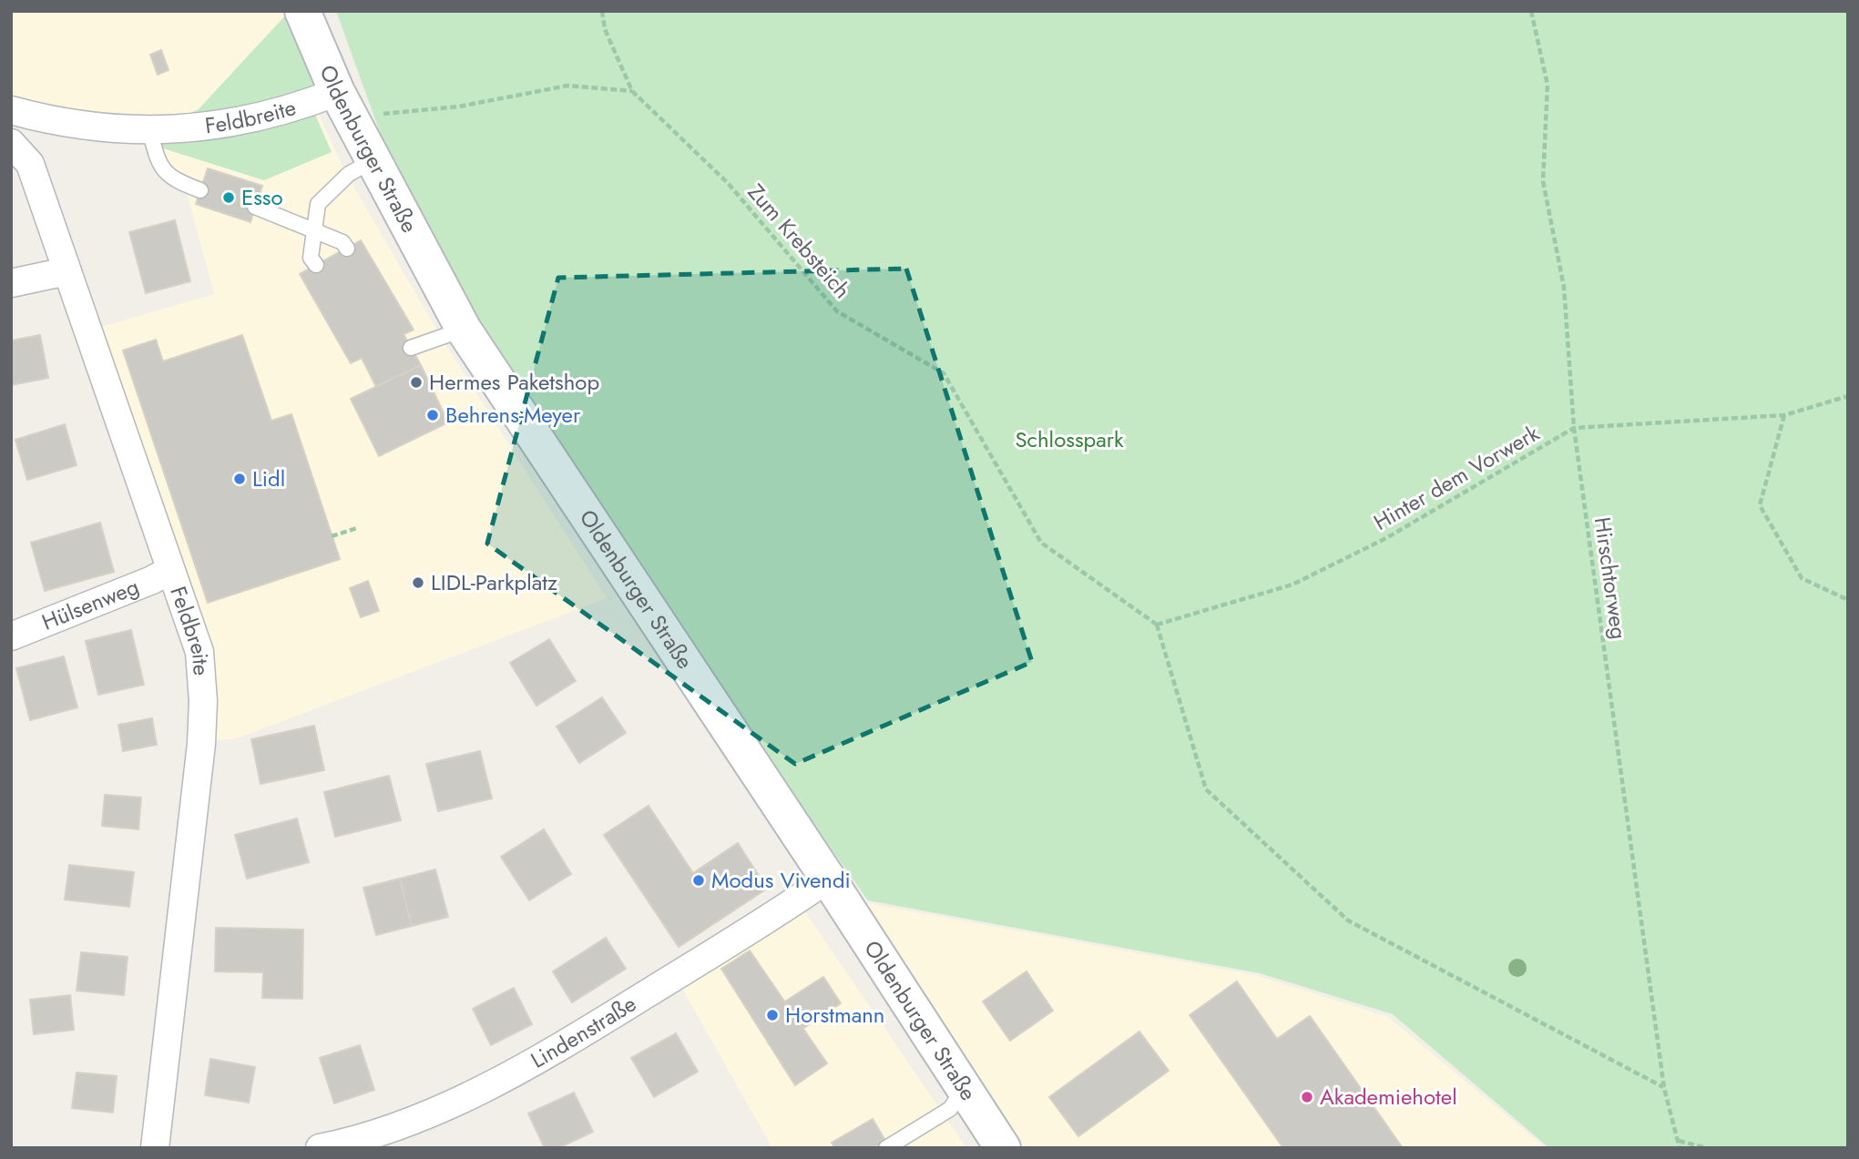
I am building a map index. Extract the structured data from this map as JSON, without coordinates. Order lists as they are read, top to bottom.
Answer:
{
  "streets": {
    "street": [
      "Feldbreite",
      "Oldenburger Straße",
      "Hülsenweg",
      "Lindenstraße"
    ],
    "path": ["Zum Krebsteich", "Hinter dem Vorwerk", "Hirschtorweg"]
  },
  "crossings": [
    ["Feldbreite", "Oldenburger Straße"],
    ["Feldbreite", "Hülsenweg"],
    ["Oldenburger Straße", "Lindenstraße"],
    ["Zum Krebsteich", "Hinter dem Vorwerk"],
    ["Hinter dem Vorwerk", "Hirschtorweg"]
  ],
  "parks": ["Schlosspark"],
  "places": [
    "Esso",
    "Hermes Paketshop",
    "Behrens-Meyer",
    "Lidl",
    "LIDL-Parkplatz",
    "Modus Vivendi",
    "Horstmann",
    "Akademiehotel"
  ]
}
